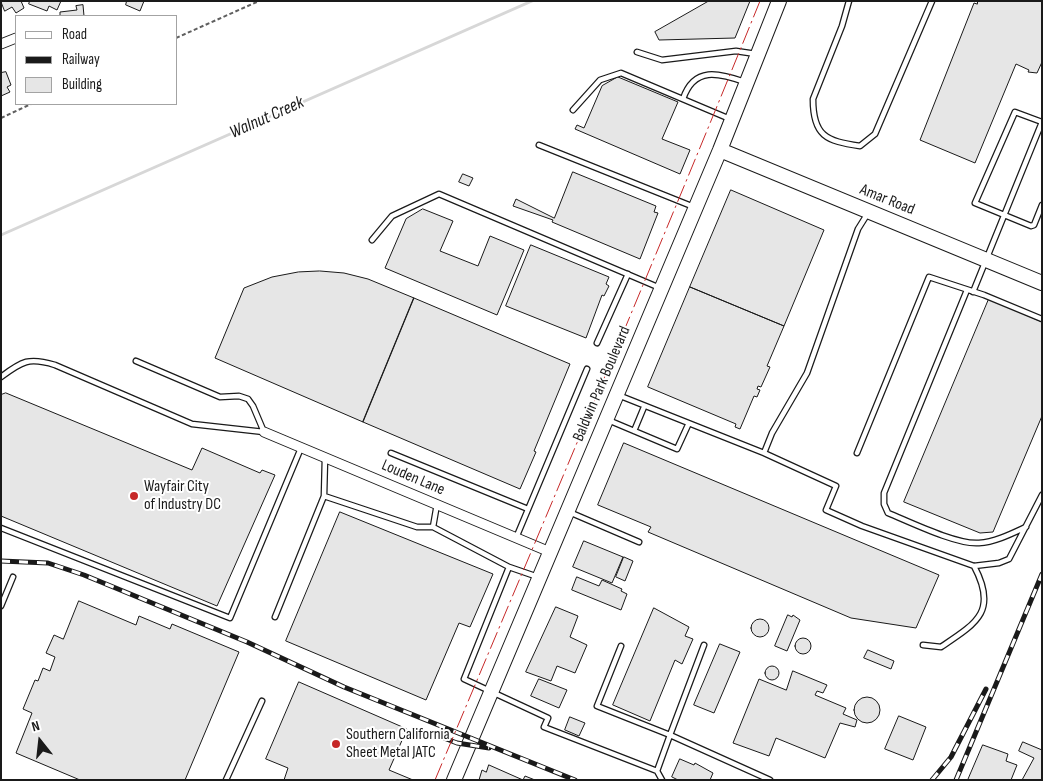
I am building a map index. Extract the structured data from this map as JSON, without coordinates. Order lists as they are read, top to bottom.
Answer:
{
  "streets": {
    "main road": ["Amar Road", "Baldwin Park Boulevard"],
    "street": ["Louden Lane"]
  },
  "crossings": [
    ["Amar Road", "Baldwin Park Boulevard"],
    ["Baldwin Park Boulevard", "Louden Lane"]
  ],
  "water": ["Walnut Creek"],
  "places": ["Wayfair City of Industry DC", "Southern California Sheet Metal JATC"],
  "legend": ["Road", "Railway", "Building"],
  "north": "top"
}
